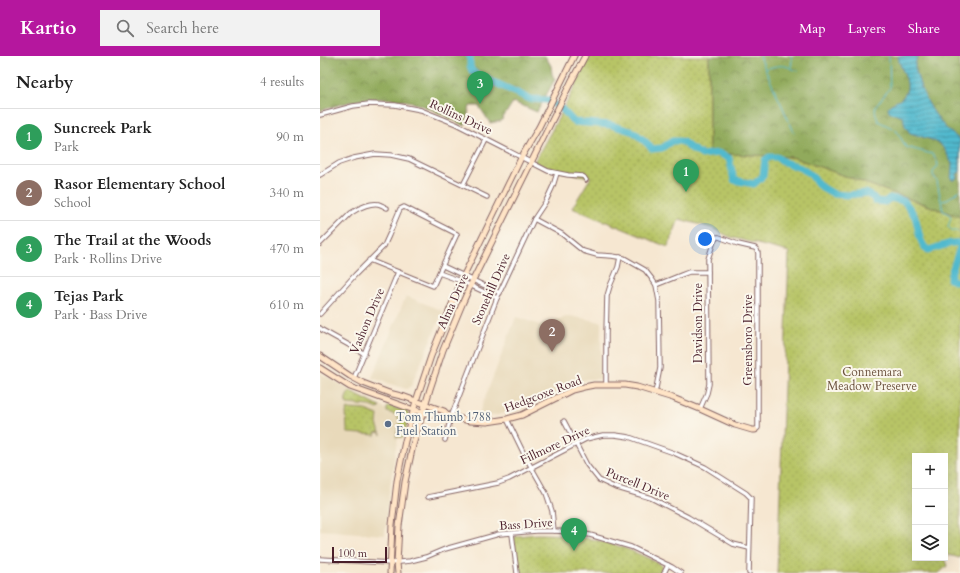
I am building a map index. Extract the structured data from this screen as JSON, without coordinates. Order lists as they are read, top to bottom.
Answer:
{
  "streets": {
    "main road": ["Alma Drive", "Hedgcoxe Road"],
    "street": [
      "Rollins Drive",
      "Stonehill Drive",
      "Vashon Drive",
      "Davidson Drive",
      "Greensboro Drive",
      "Fillmore Drive",
      "Purcell Drive",
      "Bass Drive"
    ]
  },
  "crossings": [
    ["Rollins Drive", "Stonehill Drive"],
    ["Rollins Drive", "Alma Drive"],
    ["Stonehill Drive", "Hedgcoxe Road"],
    ["Alma Drive", "Hedgcoxe Road"],
    ["Alma Drive", "Bass Drive"],
    ["Vashon Drive", "Hedgcoxe Road"],
    ["Davidson Drive", "Greensboro Drive"],
    ["Davidson Drive", "Hedgcoxe Road"],
    ["Greensboro Drive", "Hedgcoxe Road"],
    ["Fillmore Drive", "Purcell Drive"]
  ],
  "parks": ["Connemara Meadow Preserve"],
  "places": ["Tom Thumb 1788 Fuel Station"],
  "scale_bar": "100 m",
  "page": {
    "header": "Kartio",
    "search": "Search here",
    "nav": ["Map", "Layers", "Share"],
    "heading": ["Nearby", "4 results"],
    "pins": [
      "3",
      "1",
      "2",
      "4"
    ],
    "list": [
      {
        "mark": "1",
        "name": "Suncreek Park",
        "note": "Park",
        "value": "90 m"
      },
      {
        "mark": "2",
        "name": "Rasor Elementary School",
        "note": "School",
        "value": "340 m"
      },
      {
        "mark": "3",
        "name": "The Trail at the Woods",
        "note": "Park · Rollins Drive",
        "value": "470 m"
      },
      {
        "mark": "4",
        "name": "Tejas Park",
        "note": "Park · Bass Drive",
        "value": "610 m"
      }
    ],
    "map_buttons": ["+", "−"],
    "scale": "100 m"
  }
}
